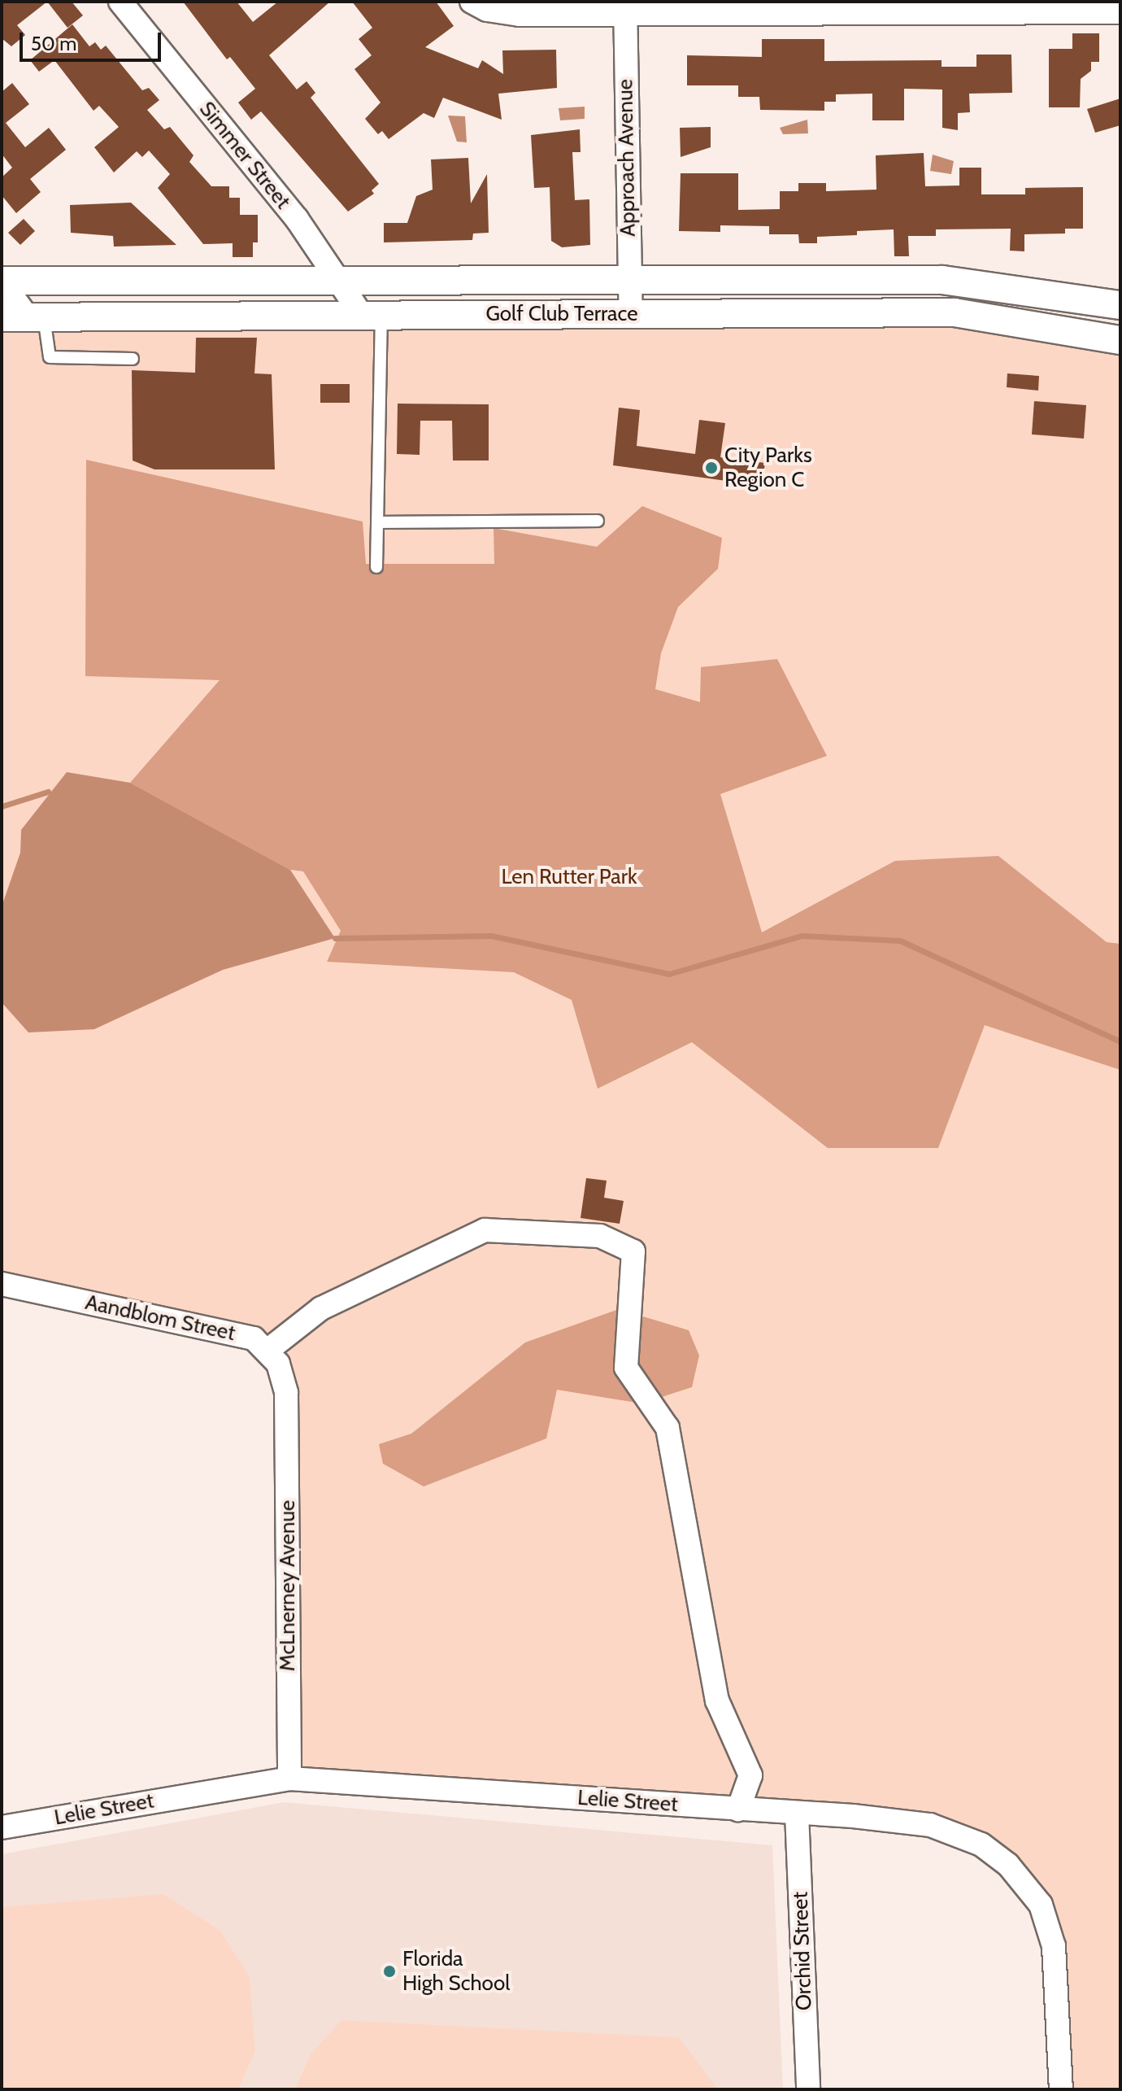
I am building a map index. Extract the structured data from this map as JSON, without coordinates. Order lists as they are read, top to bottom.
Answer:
{
  "streets": {
    "street": [
      "Simmer Street",
      "Approach Avenue",
      "Golf Club Terrace",
      "Aandblom Street",
      "McLnerney Avenue",
      "Lelie Street",
      "Orchid Street"
    ]
  },
  "crossings": [
    ["Simmer Street", "Golf Club Terrace"],
    ["Approach Avenue", "Golf Club Terrace"],
    ["Aandblom Street", "McLnerney Avenue"],
    ["McLnerney Avenue", "Lelie Street"],
    ["Lelie Street", "Orchid Street"]
  ],
  "parks": ["Len Rutter Park"],
  "places": ["City Parks Region C", "Florida High School"],
  "scale_bar": "50 m"
}
